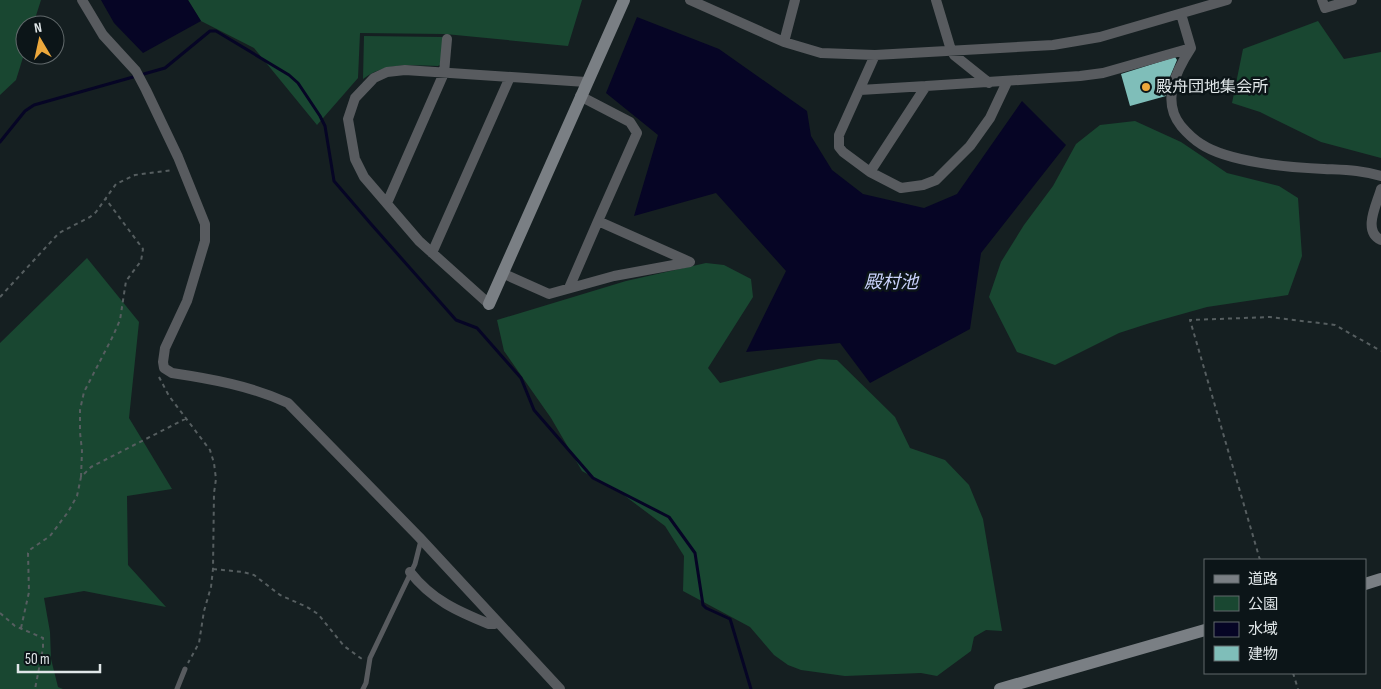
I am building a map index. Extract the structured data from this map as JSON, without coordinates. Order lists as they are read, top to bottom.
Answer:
{
  "water": ["殿村池"],
  "places": ["殿舟団地集会所"],
  "legend": [
    "道路",
    "公園",
    "水域",
    "建物"
  ],
  "scale_bar": "50 m",
  "north": "top"
}
